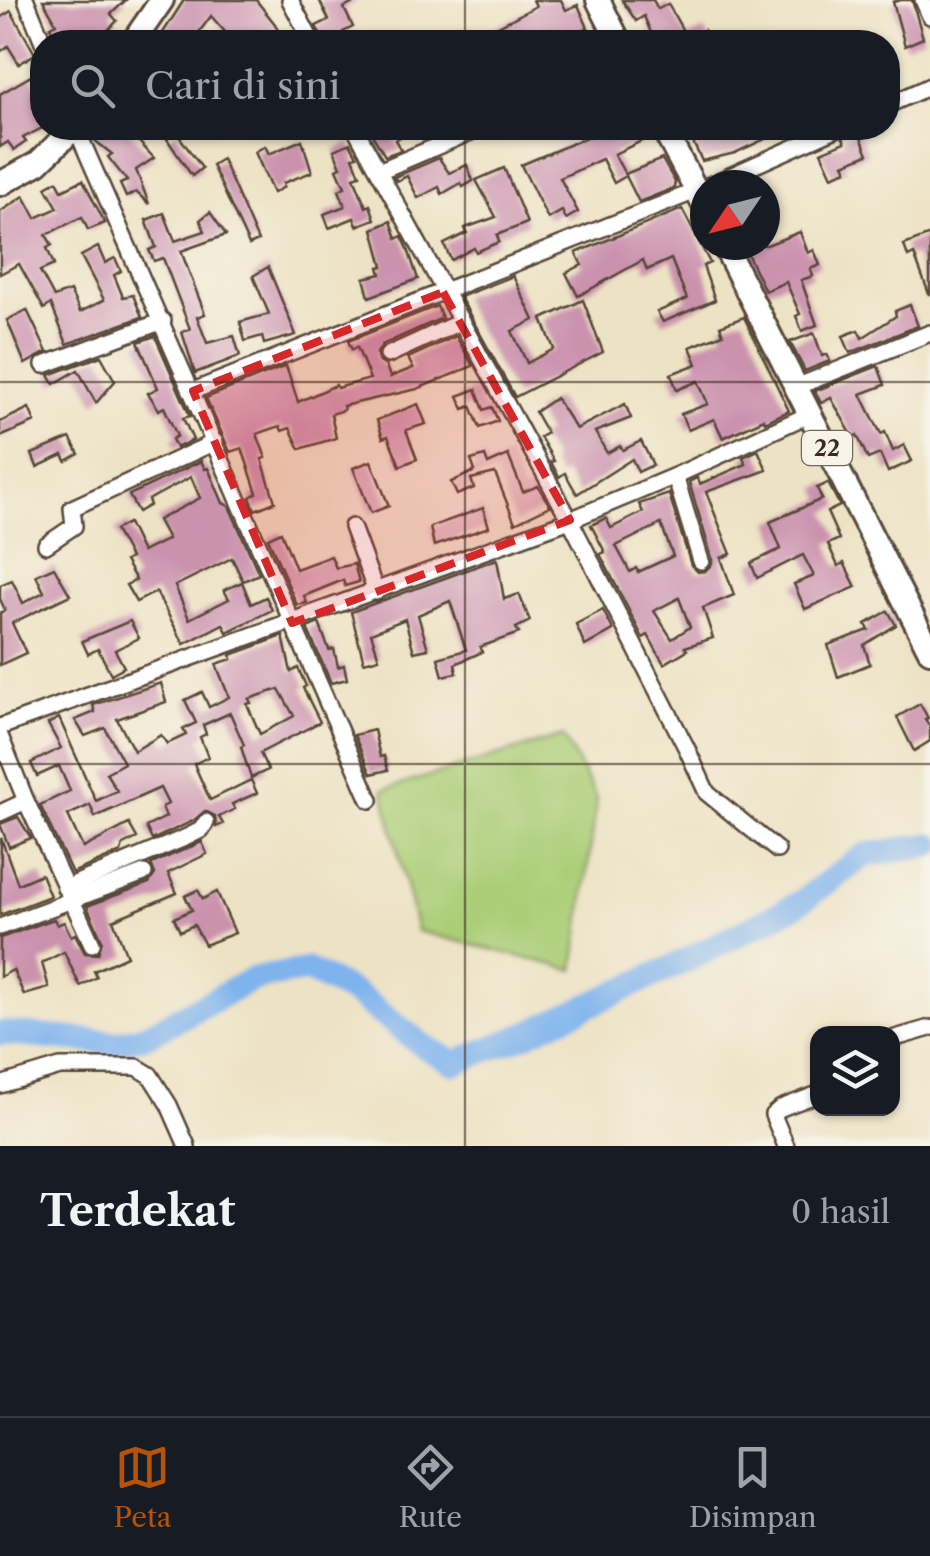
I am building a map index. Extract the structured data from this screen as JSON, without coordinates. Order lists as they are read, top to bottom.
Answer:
{
  "streets": {
    "highway": ["22"]
  },
  "north": "bottom left",
  "page": {
    "search": "Cari di sini",
    "heading": ["Terdekat", "0 hasil"],
    "nav": ["Peta", "Rute", "Disimpan"]
  }
}
